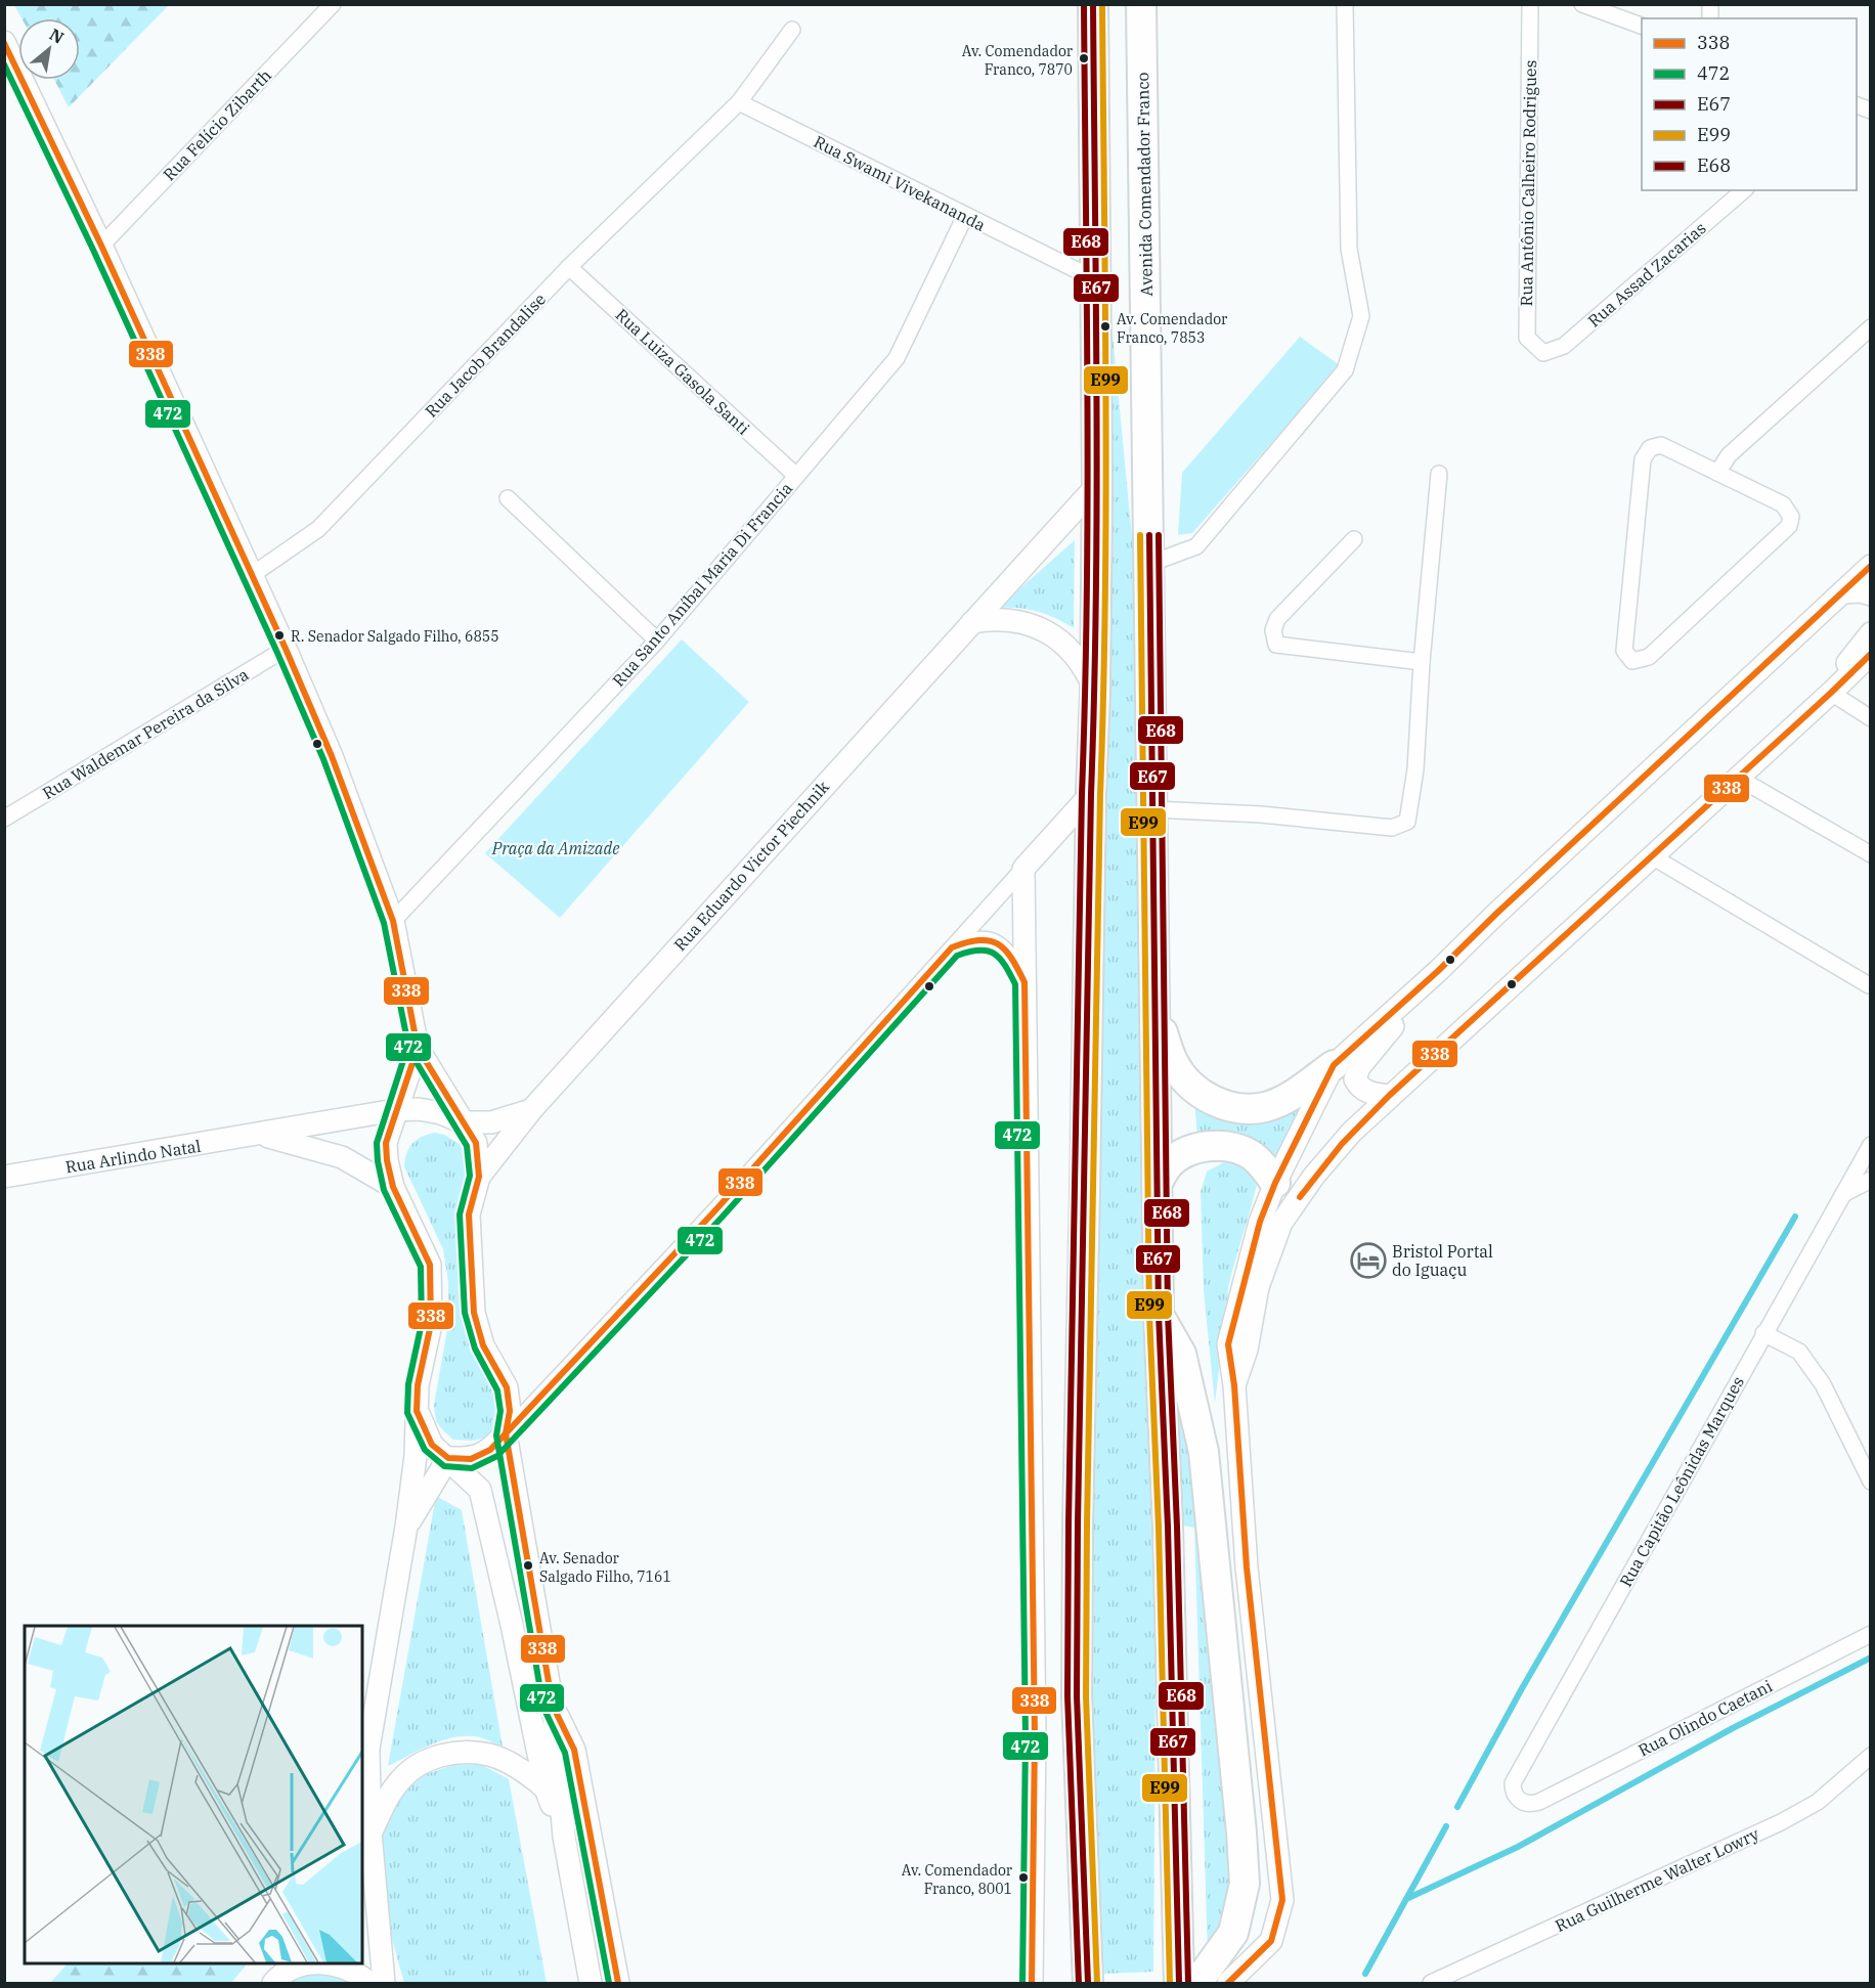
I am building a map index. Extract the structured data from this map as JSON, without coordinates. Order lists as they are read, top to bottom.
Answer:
{
  "streets": {
    "highway": ["Avenida Comendador Franco"],
    "main road": ["Rua Eduardo Victor Piechnik", "Rua Arlindo Natal"],
    "street": [
      "Rua Felício Zibarth",
      "Rua Swami Vivekananda",
      "Rua Antônio Calheiro Rodrigues",
      "Rua Assad Zacarias",
      "Rua Jacob Brandalise",
      "Rua Luiza Gasola Santi",
      "Rua Santo Aníbal Maria Di Francia",
      "Rua Waldemar Pereira da Silva",
      "Rua Capitão Leônidas Marques",
      "Rua Olindo Caetani",
      "Rua Guilherme Walter Lowry"
    ]
  },
  "crossings": [
    ["Rua Swami Vivekananda", "Rua Jacob Brandalise"],
    ["Rua Swami Vivekananda", "Rua Santo Aníbal Maria Di Francia"],
    ["Rua Antônio Calheiro Rodrigues", "Rua Assad Zacarias"],
    ["Rua Jacob Brandalise", "Rua Luiza Gasola Santi"],
    ["Rua Luiza Gasola Santi", "Rua Santo Aníbal Maria Di Francia"],
    ["Rua Capitão Leônidas Marques", "Rua Olindo Caetani"]
  ],
  "parks": ["Praça da Amizade"],
  "places": {
    "other": [
      "Av. Comendador Franco, 7870",
      "Av. Comendador Franco, 7853",
      "R. Senador Salgado Filho, 6855",
      "Av. Senador Salgado Filho, 7161",
      "Av. Comendador Franco, 8001"
    ],
    "hotel": ["Bristol Portal do Iguaçu"]
  },
  "lines": [
    "transit line E67",
    "transit line E99",
    "transit line E68",
    "transit line 338",
    "transit line 472"
  ],
  "legend": [
    "338",
    "472",
    "E67",
    "E99",
    "E68"
  ],
  "north": "top right"
}
